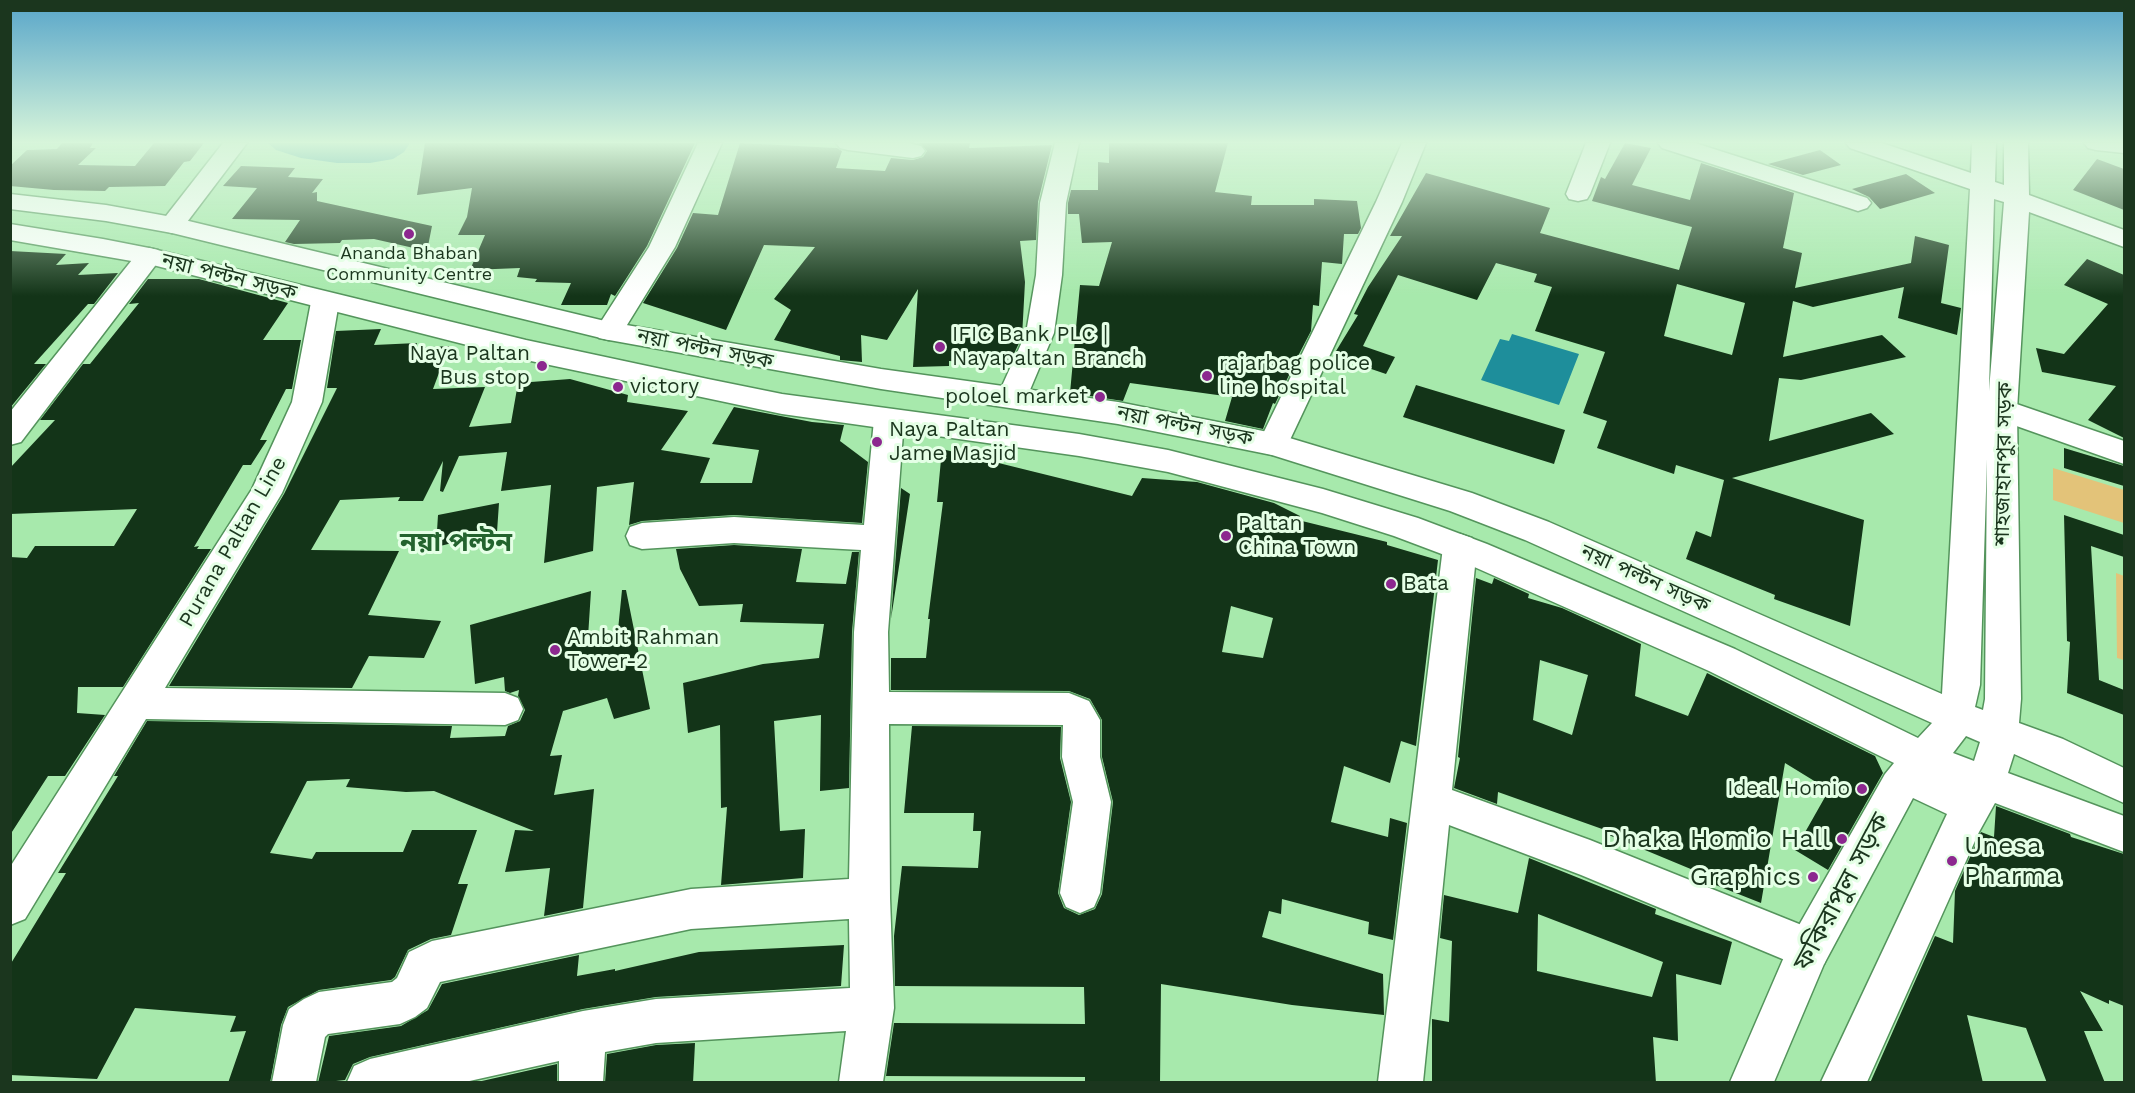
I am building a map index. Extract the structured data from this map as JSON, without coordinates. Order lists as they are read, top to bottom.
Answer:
{
  "streets": {
    "main road": [
      "নয়া পল্টন সড়ক",
      "শাহজাহানপুর সড়ক",
      "Purana Paltan Line",
      "ফকিরাপুল সড়ক"
    ]
  },
  "crossings": [
    ["নয়া পল্টন সড়ক", "শাহজাহানপুর সড়ক"],
    ["নয়া পল্টন সড়ক", "Purana Paltan Line"],
    ["নয়া পল্টন সড়ক", "ফকিরাপুল সড়ক"],
    ["শাহজাহানপুর সড়ক", "ফকিরাপুল সড়ক"]
  ],
  "districts": ["নয়া পল্টন"],
  "places": [
    "Ananda Bhaban Community Centre",
    "IFIC Bank PLC | Nayapaltan Branch",
    "Naya Paltan Bus stop",
    "rajarbag police line hospital",
    "victory",
    "poloel market",
    "Naya Paltan Jame Masjid",
    "Paltan China Town",
    "Bata",
    "Ambit Rahman Tower-2",
    "Ideal Homio",
    "Dhaka Homio Hall",
    "Unesa Pharma",
    "Graphics"
  ]
}
